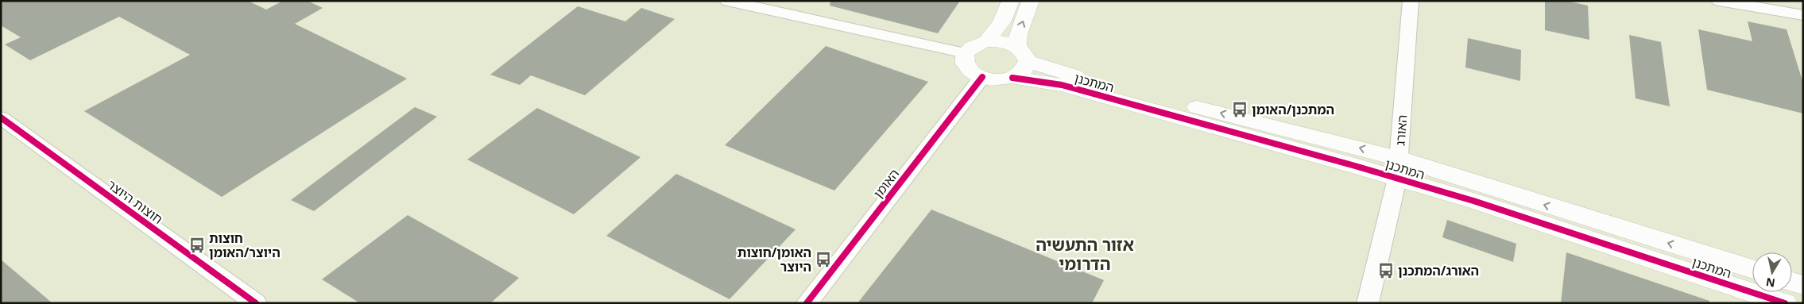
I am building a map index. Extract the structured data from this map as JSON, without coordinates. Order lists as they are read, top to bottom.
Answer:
{
  "streets": {
    "street": [
      "המתכנן",
      "האורג",
      "האומן",
      "חוצות היוצר"
    ]
  },
  "crossings": [
    ["המתכנן", "האורג"],
    ["המתכנן", "האומן"]
  ],
  "districts": ["אזור התעשיה הדרומי"],
  "places": {
    "bus stop": [
      "המתכנן/האומן",
      "חוצות היוצר/האומן",
      "האומן/חוצות היוצר",
      "האורג/המתכנן"
    ]
  },
  "north": "bottom"
}
